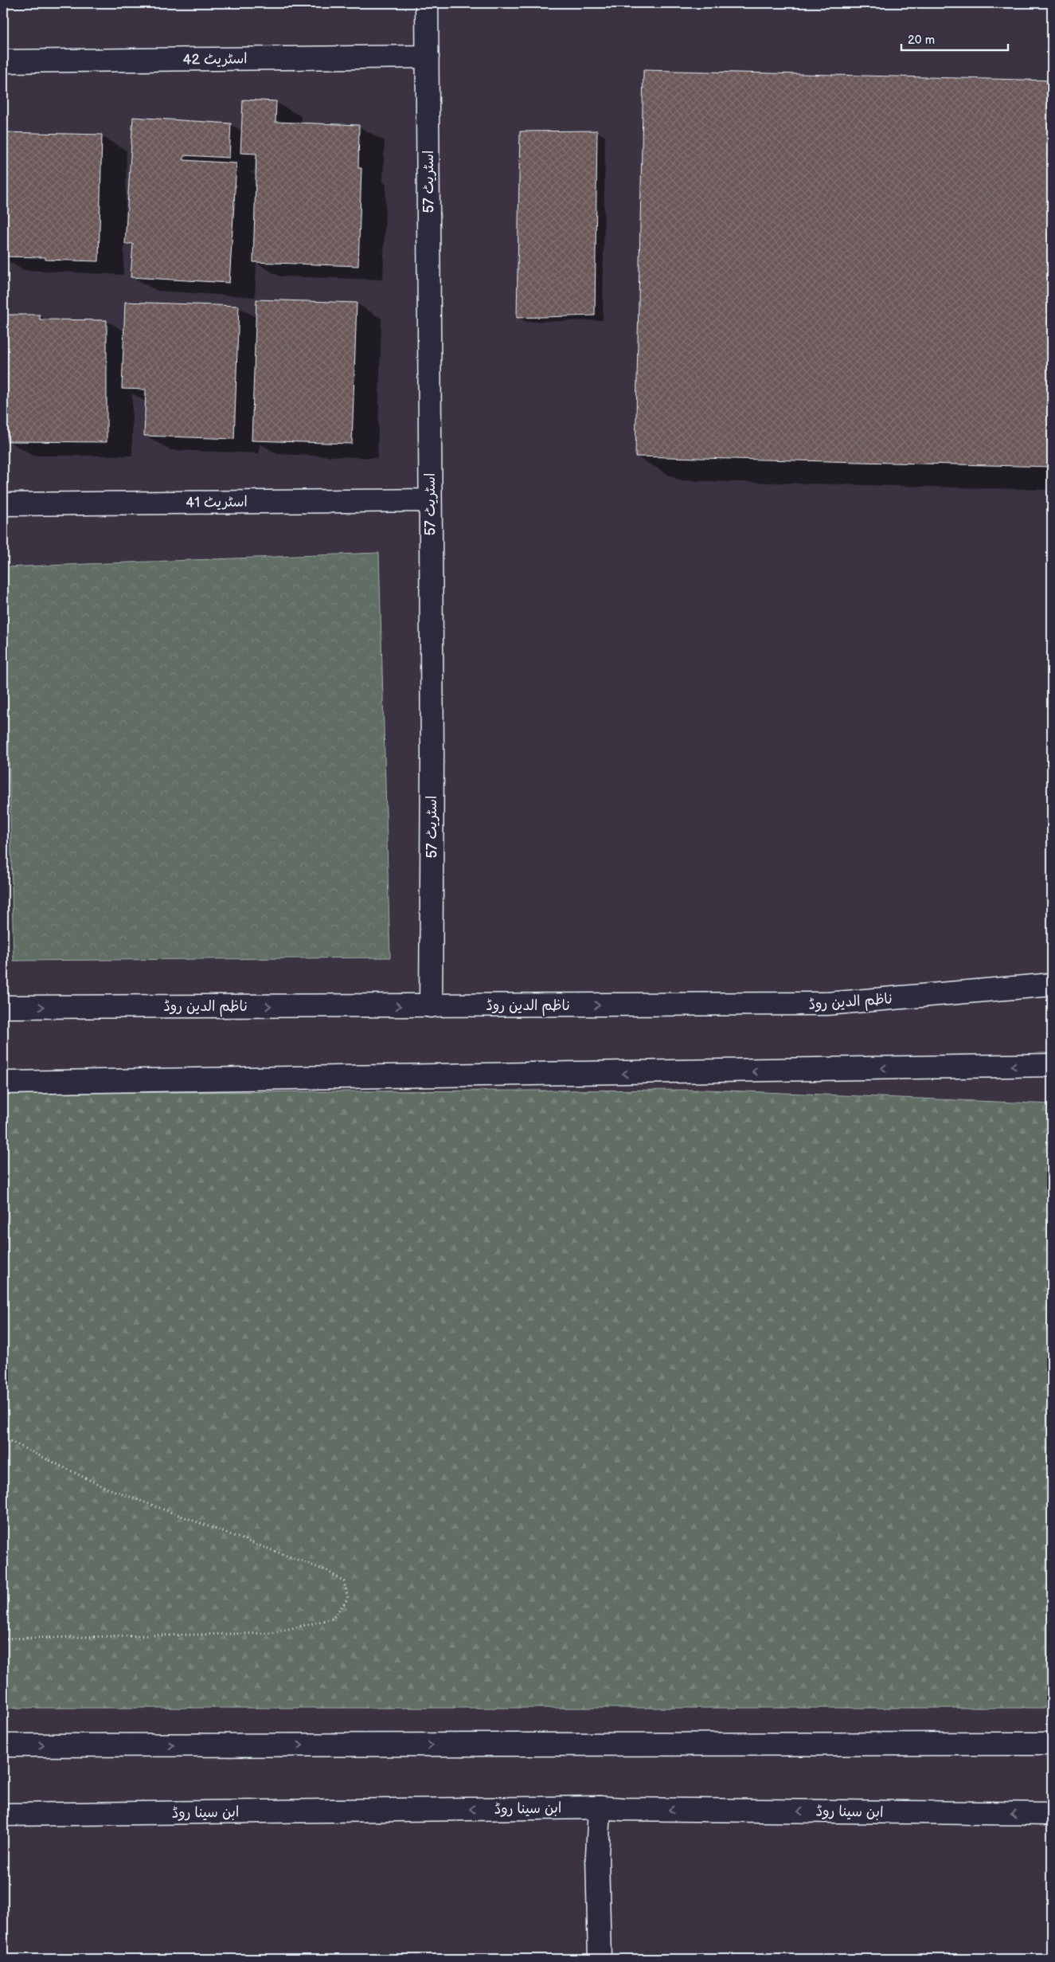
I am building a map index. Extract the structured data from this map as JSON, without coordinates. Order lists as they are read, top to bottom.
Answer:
{
  "streets": {
    "main road": [
      "اسٹریٹ 42",
      "اسٹریٹ 57",
      "اسٹریٹ 41",
      "ناظم الدین روڈ",
      "ابن سینا روڈ"
    ]
  },
  "crossings": [
    ["اسٹریٹ 42", "اسٹریٹ 57"],
    ["اسٹریٹ 57", "اسٹریٹ 41"],
    ["اسٹریٹ 57", "ناظم الدین روڈ"]
  ],
  "scale_bar": "20 m"
}
